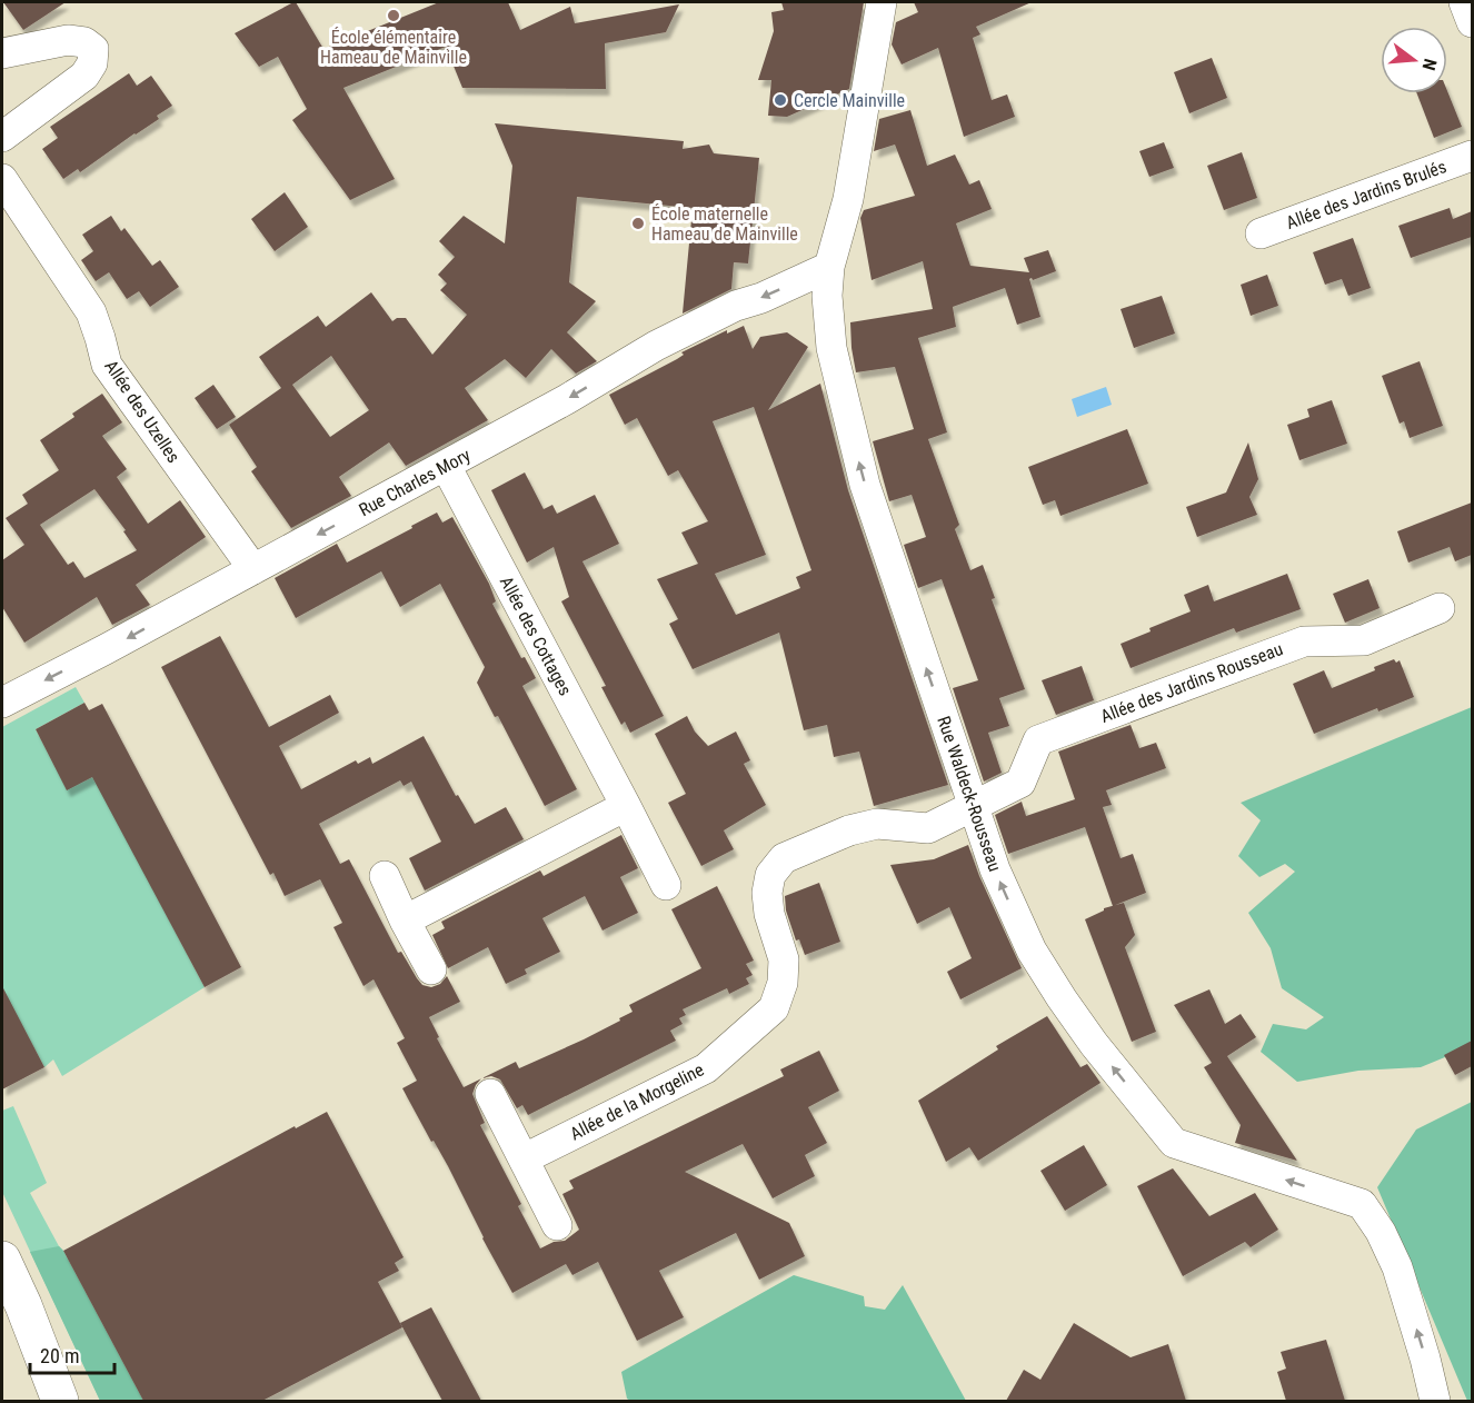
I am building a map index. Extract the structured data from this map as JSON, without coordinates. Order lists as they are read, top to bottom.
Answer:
{
  "streets": {
    "street": [
      "Allée des Jardins Brulés",
      "Allée des Uzelles",
      "Rue Charles Mory",
      "Allée des Cottages",
      "Allée des Jardins Rousseau",
      "Rue Waldeck-Rousseau",
      "Allée de la Morgeline"
    ]
  },
  "crossings": [
    ["Allée des Uzelles", "Rue Charles Mory"],
    ["Rue Charles Mory", "Allée des Cottages"],
    ["Rue Charles Mory", "Rue Waldeck-Rousseau"],
    ["Allée des Jardins Rousseau", "Rue Waldeck-Rousseau"],
    ["Allée des Jardins Rousseau", "Allée de la Morgeline"],
    ["Rue Waldeck-Rousseau", "Allée de la Morgeline"]
  ],
  "one_way": ["Rue Charles Mory", "Rue Waldeck-Rousseau"],
  "places": ["École élémentaire Hameau de Mainville", "Cercle Mainville", "École maternelle Hameau de Mainville"],
  "scale_bar": "20 m",
  "north": "right"
}
